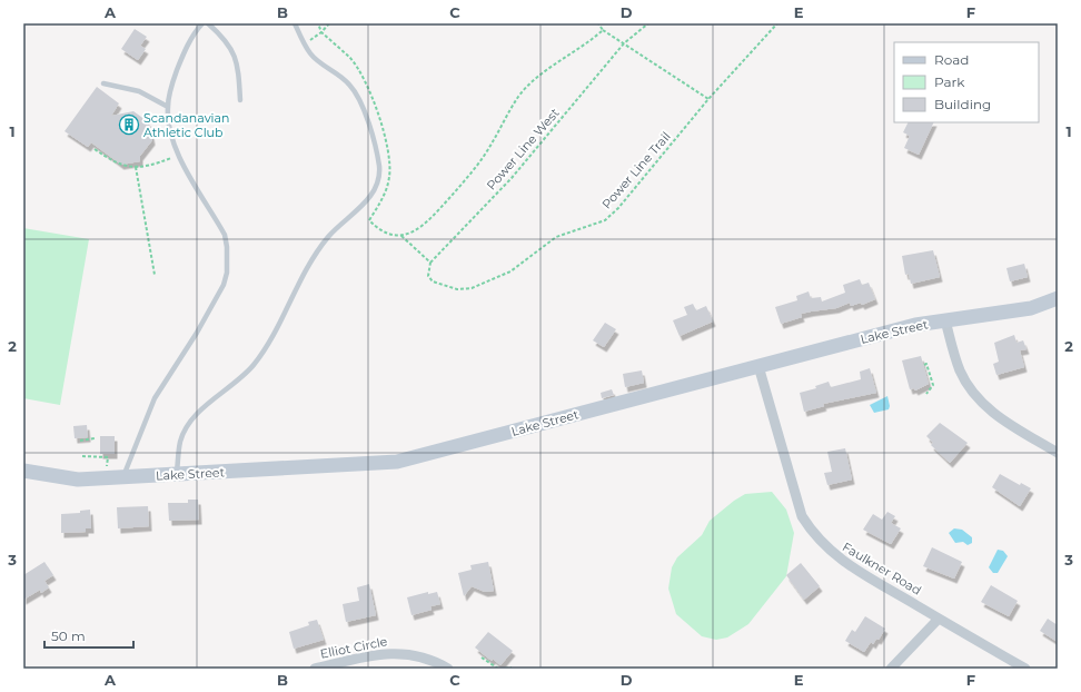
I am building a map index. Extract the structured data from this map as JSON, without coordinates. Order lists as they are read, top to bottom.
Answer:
{
  "streets": {
    "main road": ["Lake Street"],
    "street": ["Faulkner Road", "Elliot Circle"],
    "path": ["Power Line West", "Power Line Trail"]
  },
  "crossings": [
    ["Power Line West", "Power Line Trail"],
    ["Lake Street", "Faulkner Road"]
  ],
  "places": {
    "building": ["Scandanavian Athletic Club"]
  },
  "legend": ["Road", "Park", "Building"],
  "scale_bar": "50 m",
  "grid": {
    "columns": [
      "A",
      "B",
      "C",
      "D",
      "E",
      "F"
    ],
    "rows": ["1", "2", "3"]
  }
}
